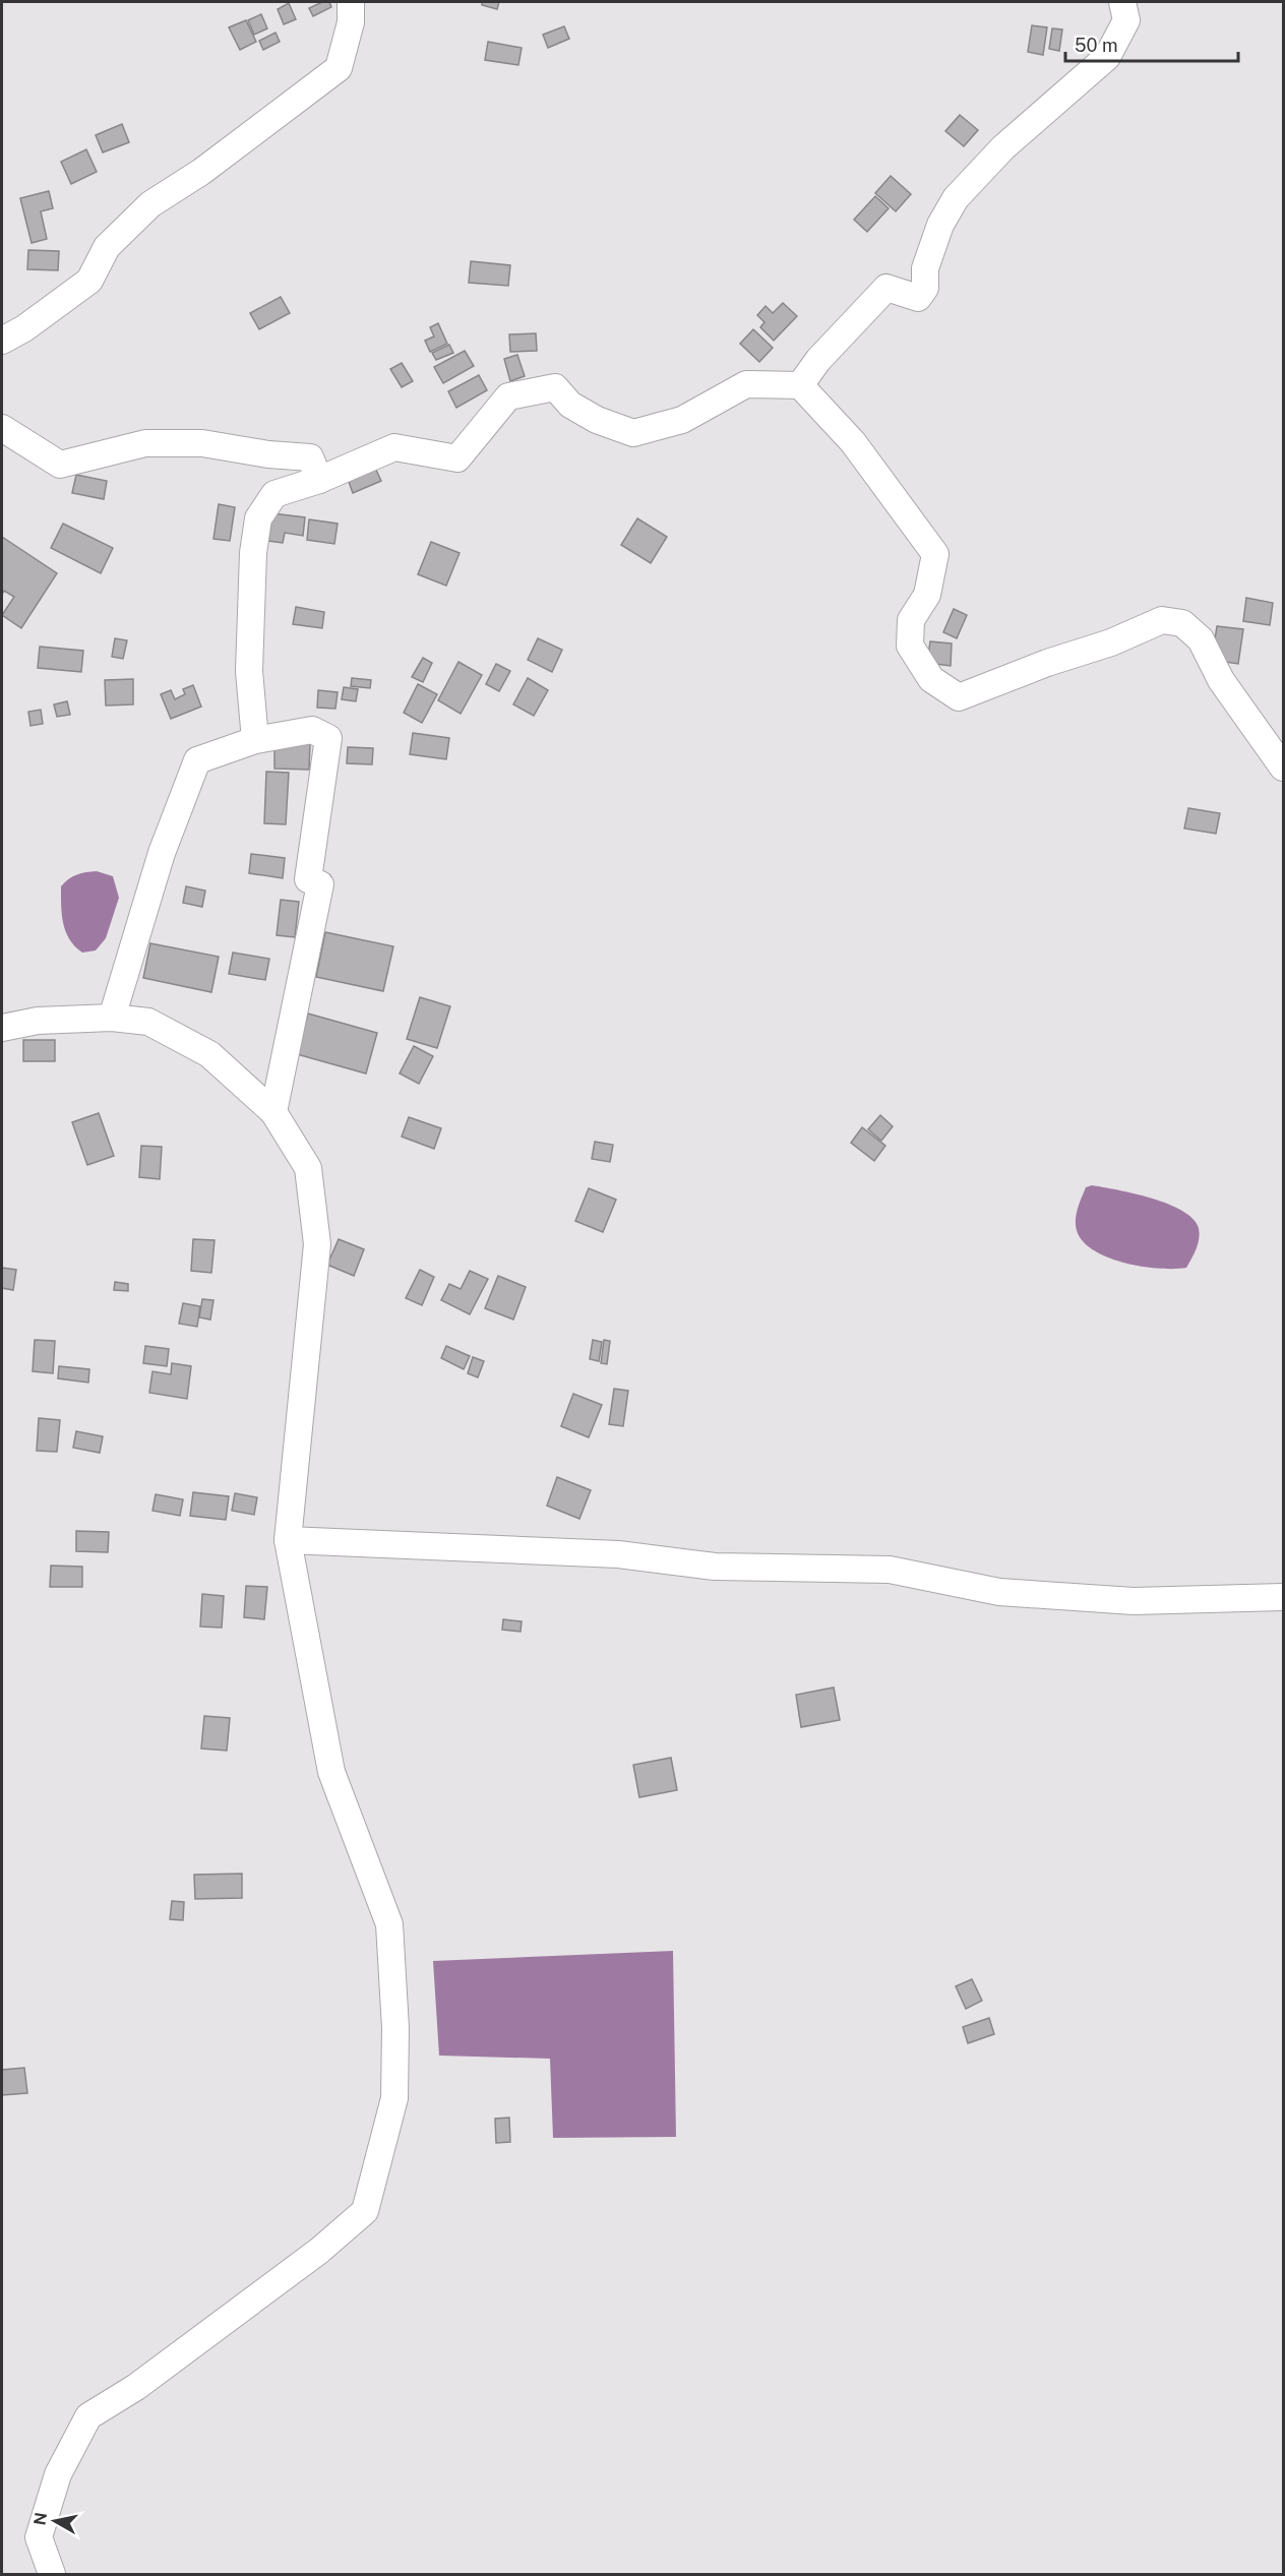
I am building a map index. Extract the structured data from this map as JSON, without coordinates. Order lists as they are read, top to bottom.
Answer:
{
  "scale_bar": "50 m",
  "north": "left"
}
